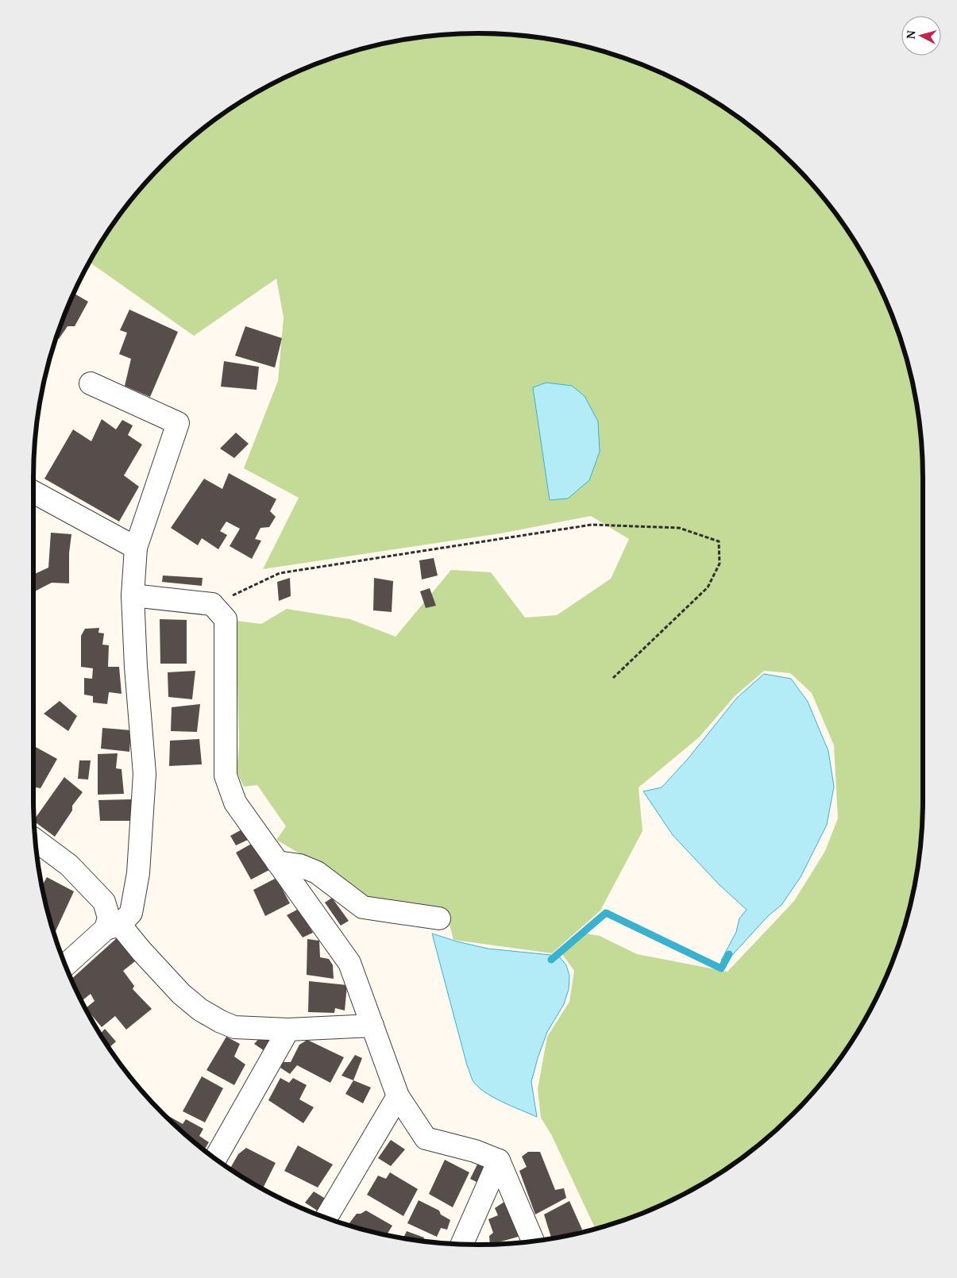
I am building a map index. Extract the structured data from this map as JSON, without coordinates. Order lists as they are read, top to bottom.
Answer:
{
  "north": "left"
}
